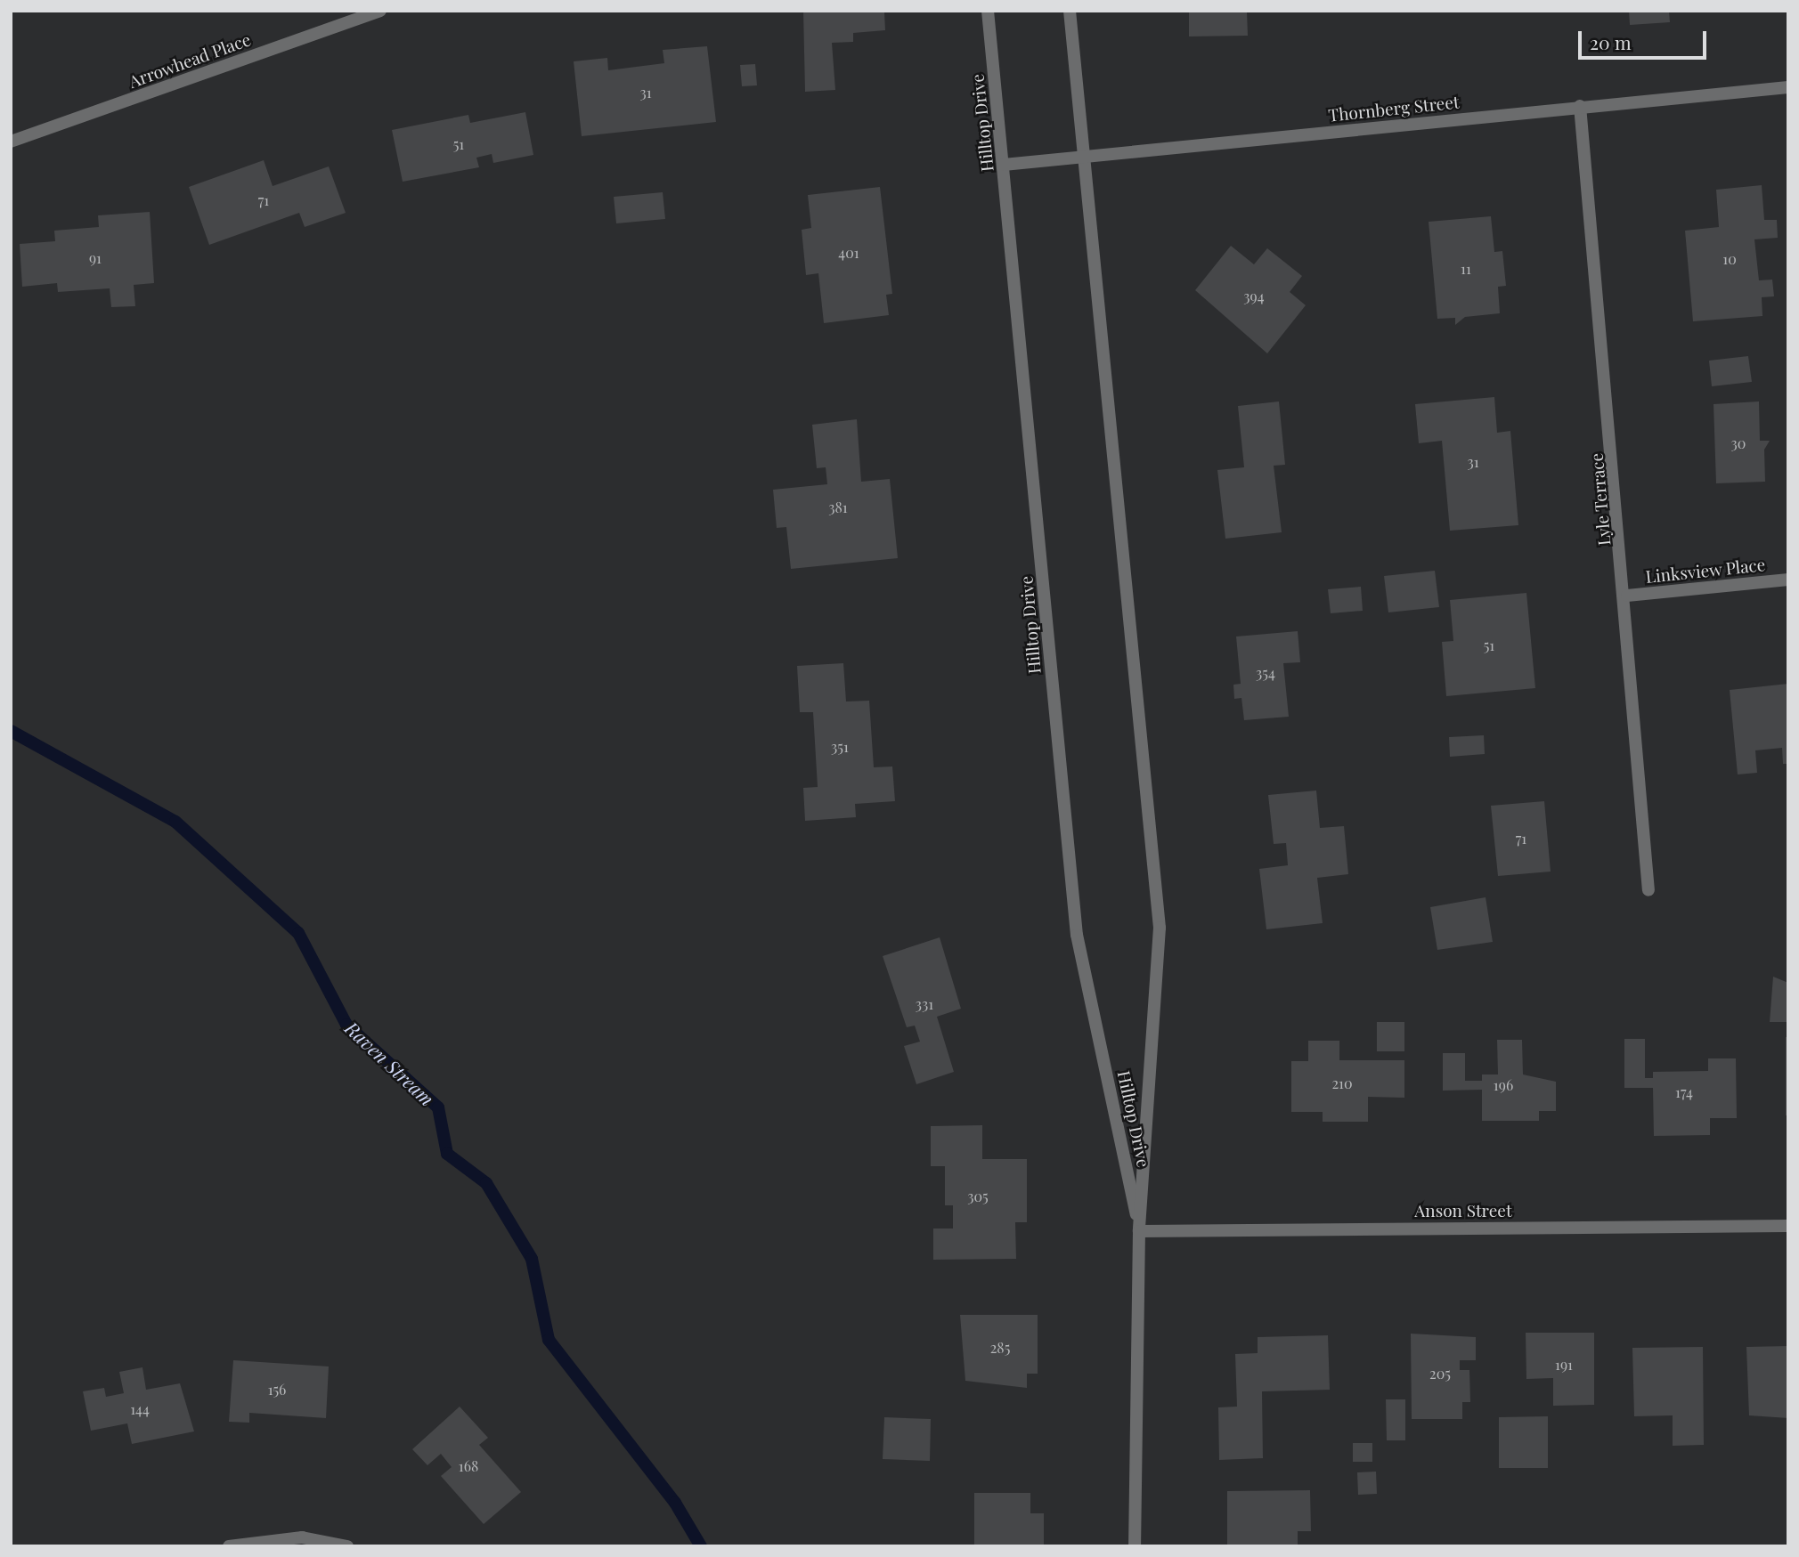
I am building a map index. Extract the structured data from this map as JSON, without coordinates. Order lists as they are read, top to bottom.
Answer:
{
  "streets": {
    "street": [
      "Arrowhead Place",
      "Thornberg Street",
      "Hilltop Drive",
      "Lyle Terrace",
      "Linksview Place",
      "Anson Street"
    ]
  },
  "crossings": [
    ["Thornberg Street", "Hilltop Drive"],
    ["Thornberg Street", "Lyle Terrace"],
    ["Hilltop Drive", "Anson Street"],
    ["Lyle Terrace", "Linksview Place"]
  ],
  "water": ["Raven Stream"],
  "house_numbers": [
    "31",
    "51",
    "71",
    "401",
    "91",
    "10",
    "11",
    "394",
    "30",
    "31",
    "381",
    "51",
    "354",
    "351",
    "71",
    "331",
    "210",
    "196",
    "174",
    "305",
    "285",
    "191",
    "205",
    "156",
    "144",
    "168"
  ],
  "scale_bar": "20 m"
}
